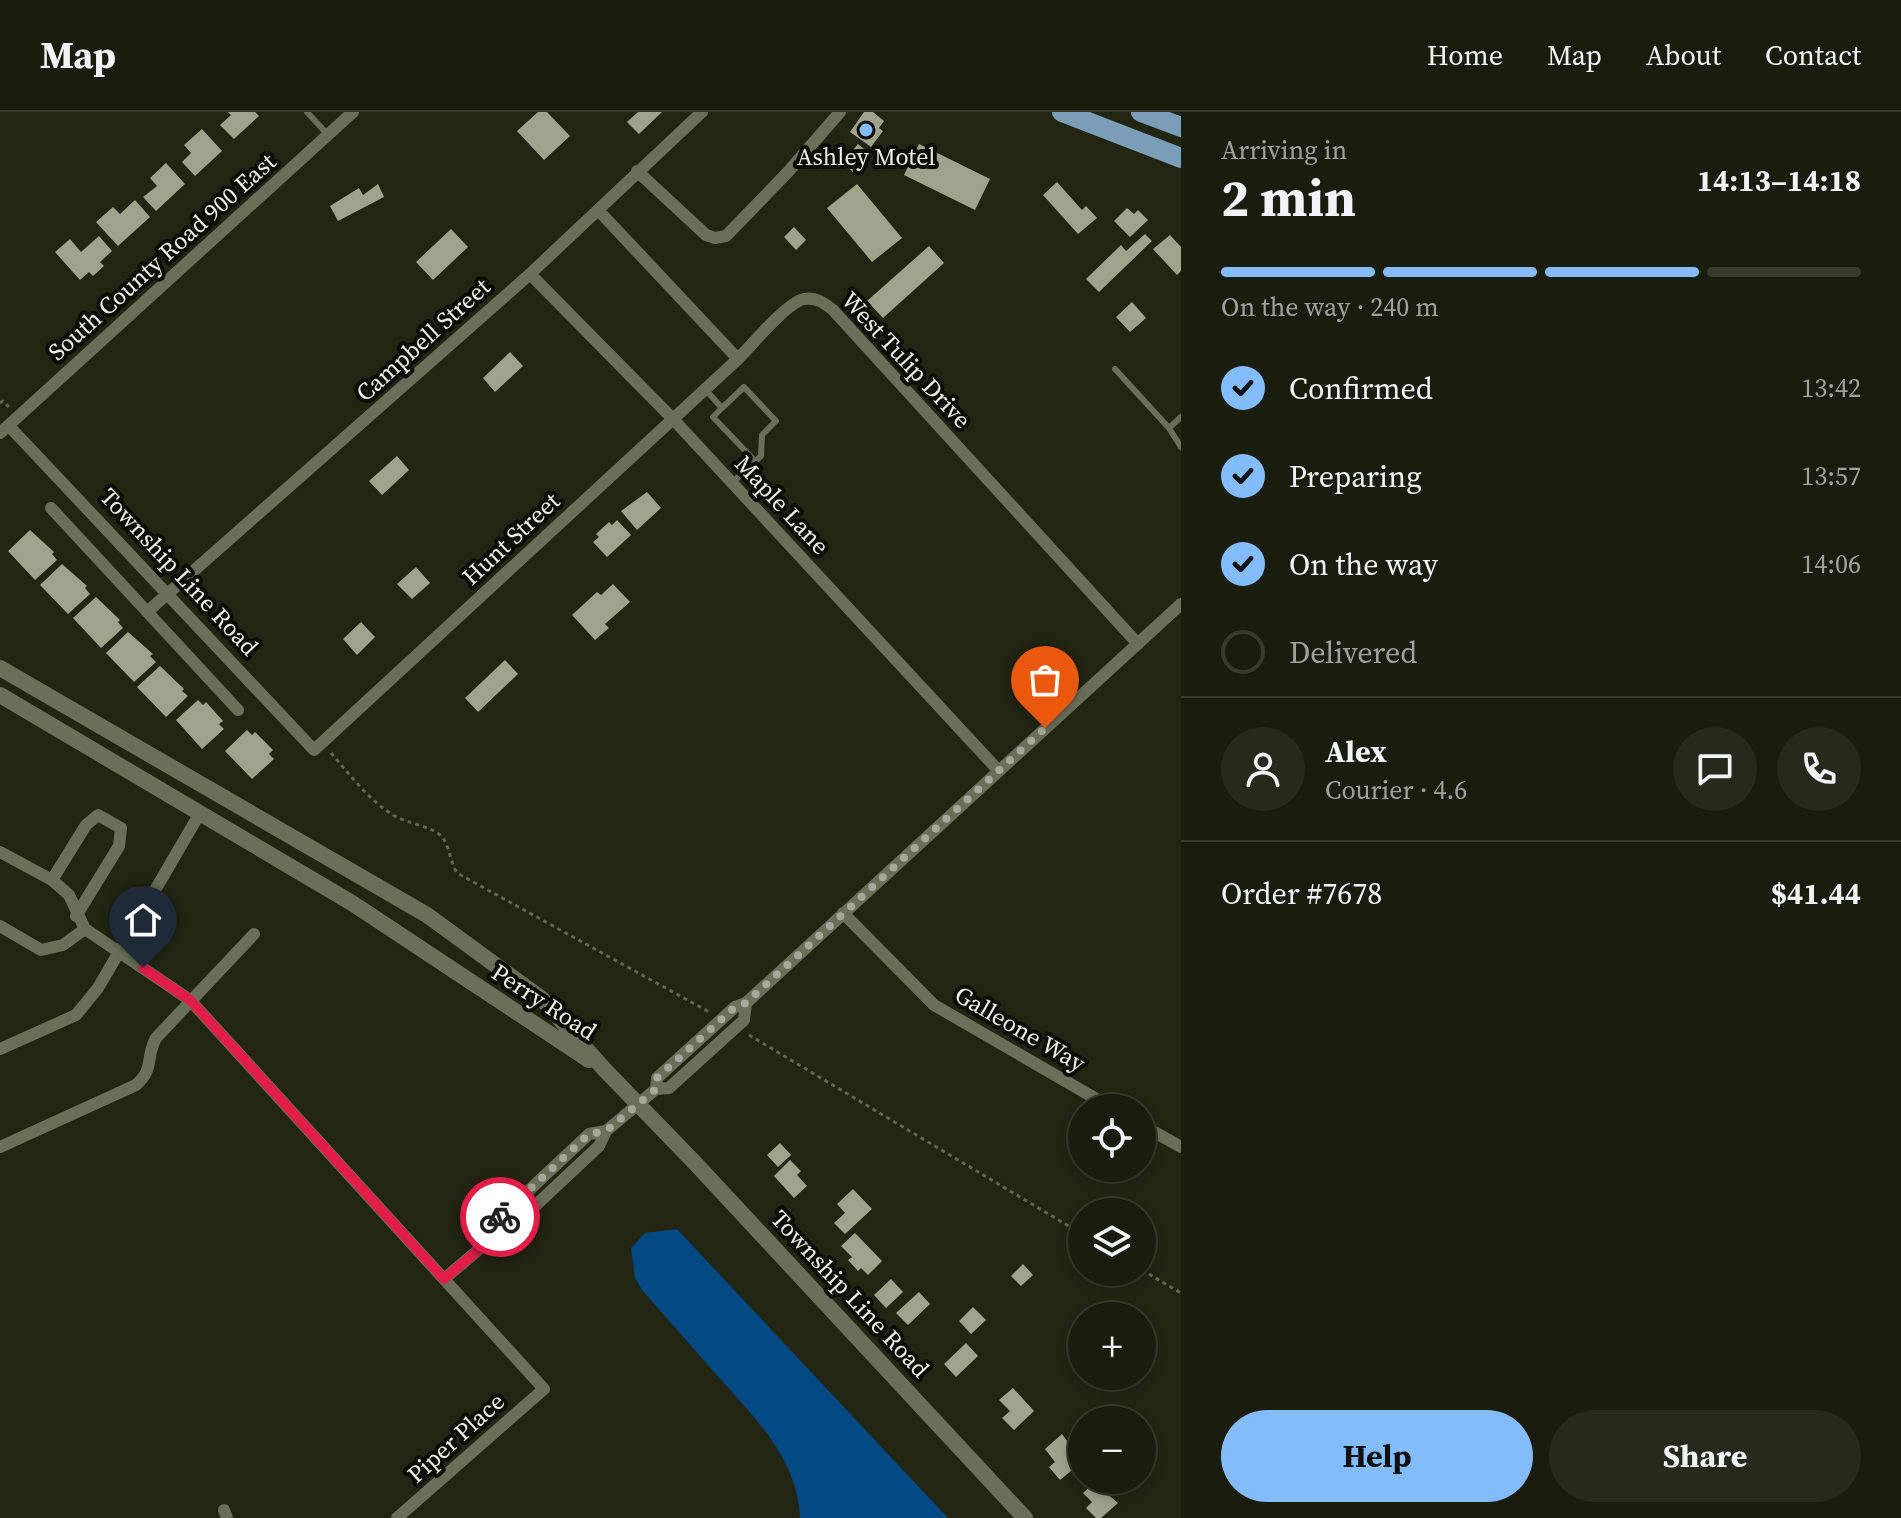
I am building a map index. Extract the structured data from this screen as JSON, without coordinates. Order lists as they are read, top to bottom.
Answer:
{
  "streets": {
    "street": [
      "South County Road 900 East",
      "Campbell Street",
      "West Tulip Drive",
      "Maple Lane",
      "Hunt Street",
      "Township Line Road",
      "Perry Road",
      "Galleone Way",
      "Piper Place"
    ]
  },
  "crossings": [
    ["South County Road 900 East", "Township Line Road"],
    ["Campbell Street", "Maple Lane"],
    ["Campbell Street", "Township Line Road"],
    ["West Tulip Drive", "Hunt Street"],
    ["Maple Lane", "Hunt Street"],
    ["Hunt Street", "Township Line Road"],
    ["Township Line Road", "Perry Road"]
  ],
  "places": ["Ashley Motel"],
  "page": {
    "header": "Map",
    "nav": [
      "Home",
      "Map",
      "About",
      "Contact"
    ],
    "heading": ["2 min", "Arriving in", "14:13–14:18"],
    "panel": [
      "Alex",
      "Courier · 4.6",
      "Order #7678",
      "$41.44"
    ],
    "bar": "On the way · 240 m",
    "list": [
      ["Confirmed", "13:42"],
      ["Preparing", "13:57"],
      ["On the way", "14:06"],
      "Delivered"
    ],
    "map_buttons": ["+", "−"],
    "buttons": ["Help", "Share"]
  }
}
